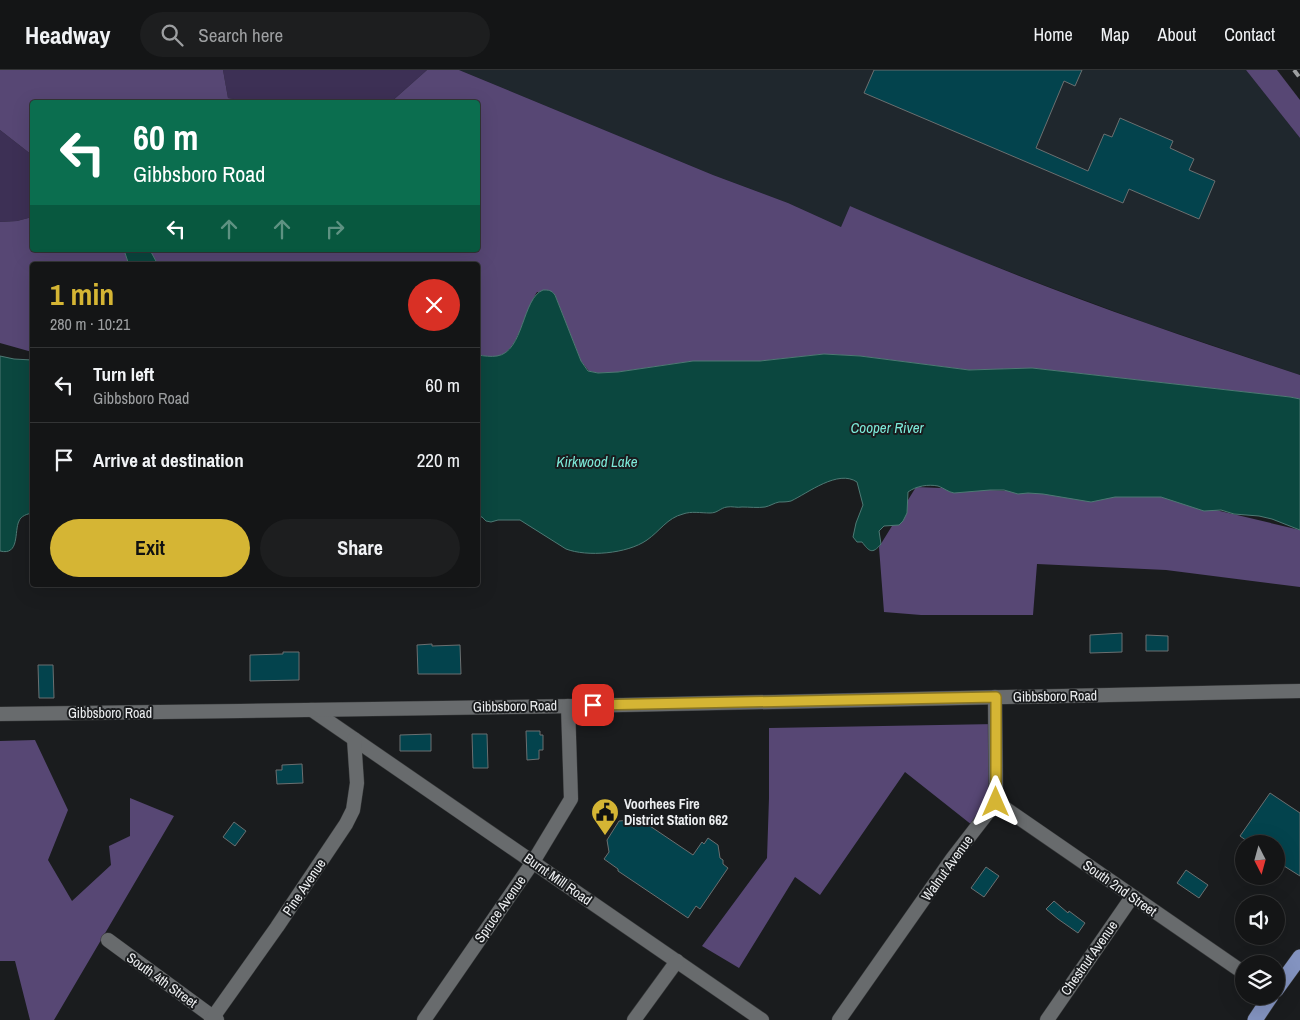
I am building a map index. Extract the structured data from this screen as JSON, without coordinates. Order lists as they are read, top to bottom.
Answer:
{
  "streets": {
    "street": [
      "Gibbsboro Road",
      "Walnut Avenue",
      "Burnt Mill Road",
      "Pine Avenue",
      "South 2nd Street",
      "Spruce Avenue",
      "Chestnut Avenue",
      "South 4th Street"
    ]
  },
  "crossings": [
    ["Gibbsboro Road", "Burnt Mill Road"],
    ["Gibbsboro Road", "Spruce Avenue"],
    ["Walnut Avenue", "South 2nd Street"],
    ["Burnt Mill Road", "Pine Avenue"],
    ["Burnt Mill Road", "Spruce Avenue"],
    ["Pine Avenue", "South 4th Street"],
    ["South 2nd Street", "Chestnut Avenue"]
  ],
  "water": ["Cooper River", "Kirkwood Lake"],
  "places": {
    "public building": ["Voorhees Fire District Station 662"]
  },
  "north": "bottom",
  "page": {
    "header": "Headway",
    "search": "Search here",
    "nav": [
      "Home",
      "Map",
      "About",
      "Contact"
    ],
    "turn": ["60 m", "Gibbsboro Road"],
    "heading": ["1 min", "280 m · 10:21"],
    "list": [
      {
        "name": "Turn left",
        "note": "Gibbsboro Road",
        "value": "60 m"
      },
      {
        "name": "Arrive at destination",
        "value": "220 m"
      }
    ],
    "buttons": ["Exit", "Share"]
  }
}
